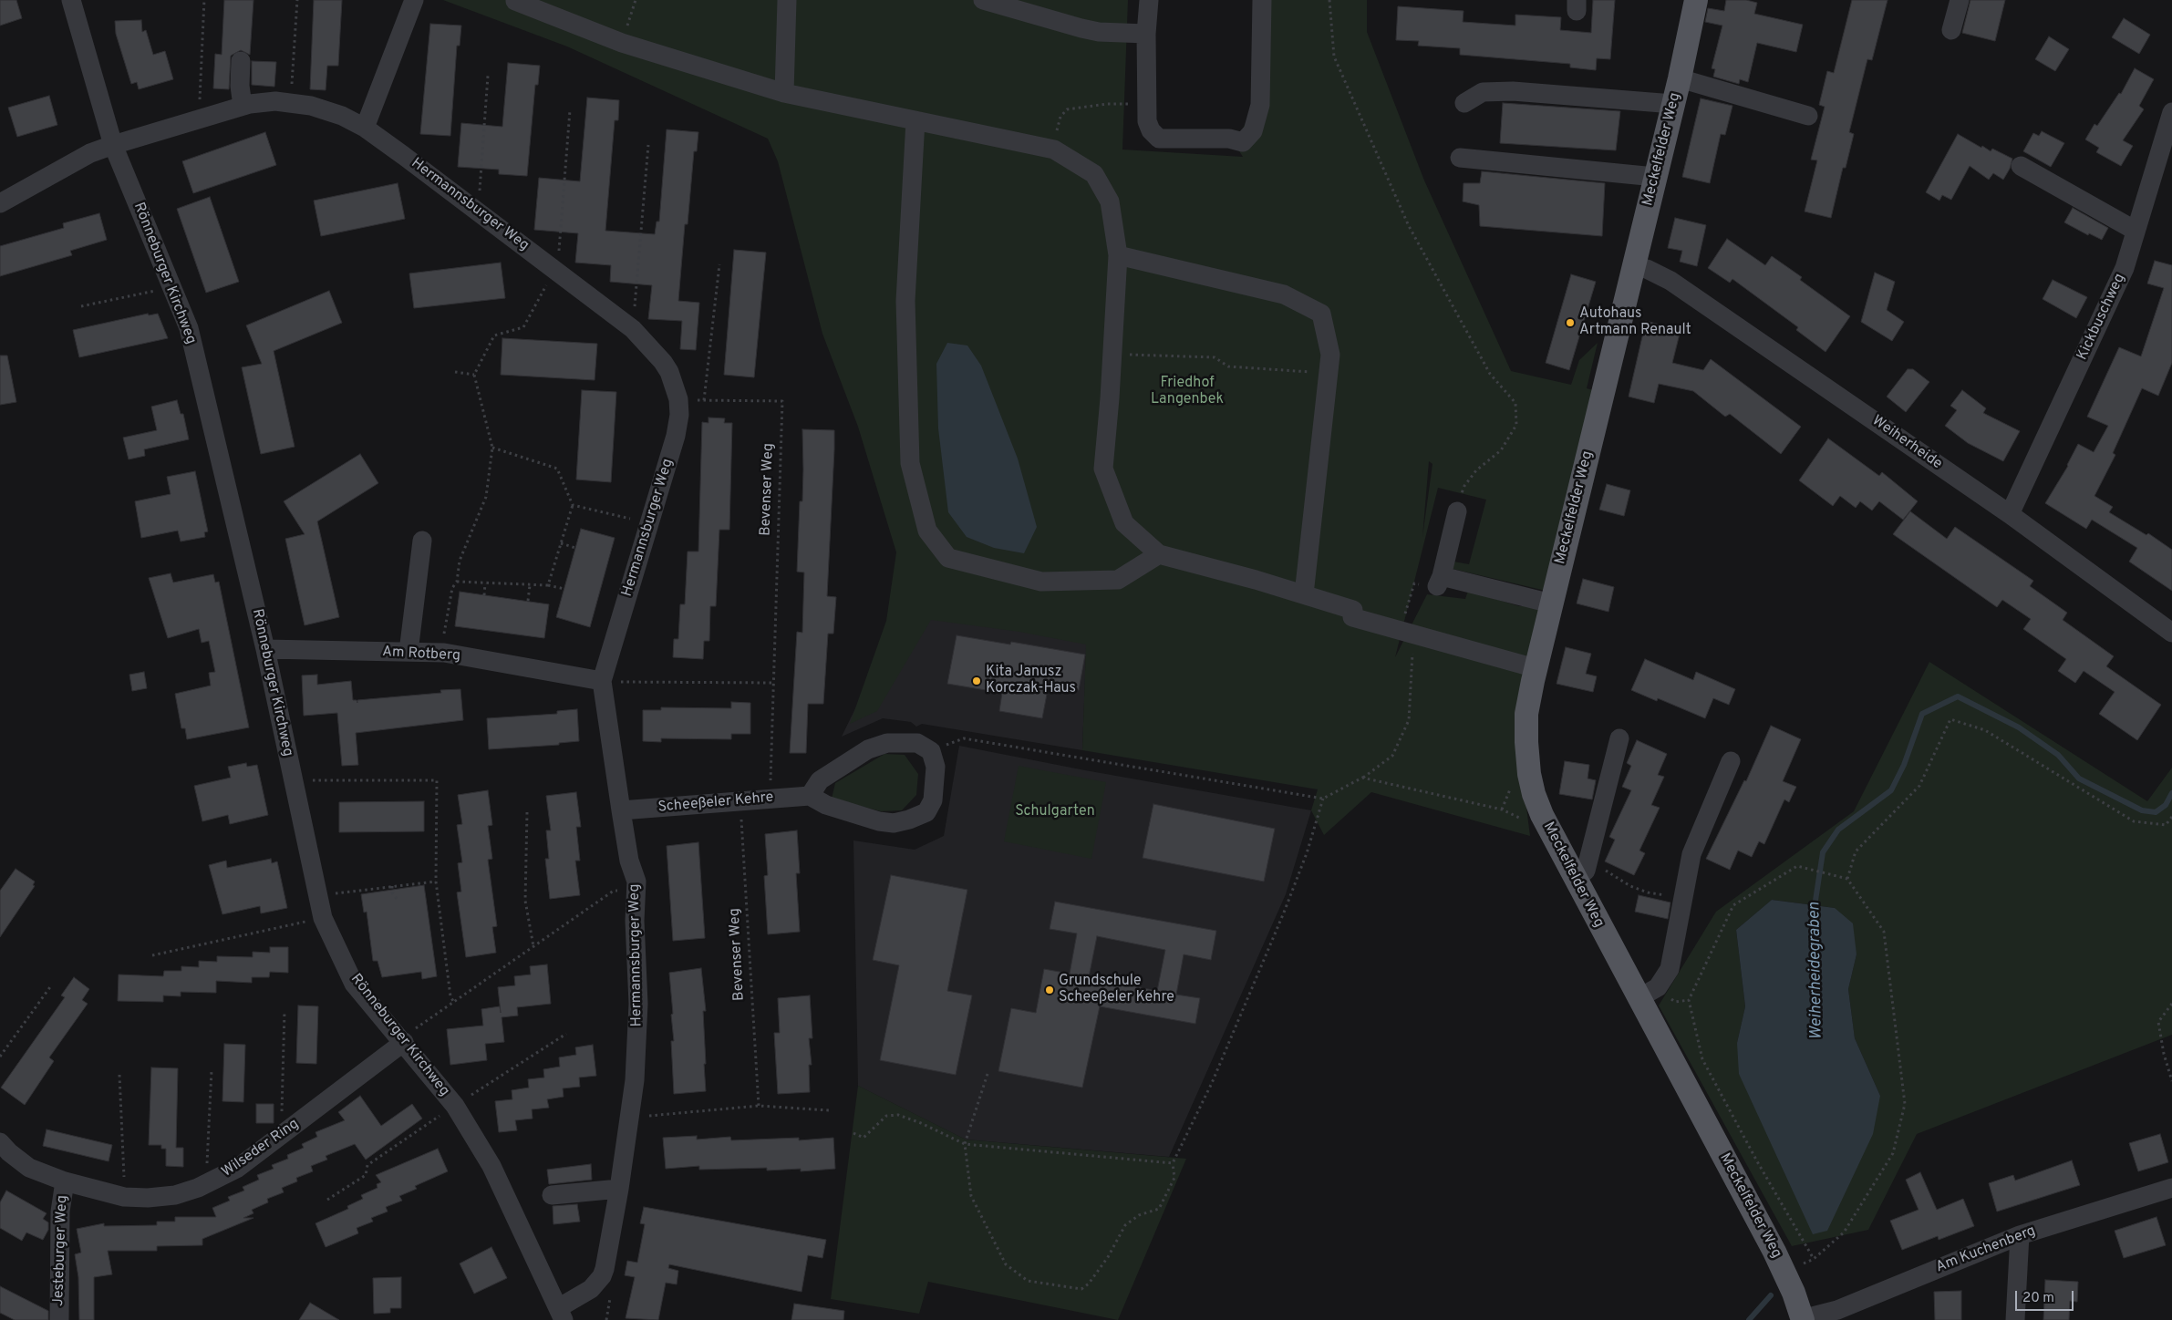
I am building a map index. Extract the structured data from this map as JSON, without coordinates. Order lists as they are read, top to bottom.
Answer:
{
  "streets": {
    "main road": ["Meckelfelder Weg"],
    "street": [
      "Hermannsburger Weg",
      "Rönneburger Kirchweg",
      "Kickbuschweg",
      "Weiherheide",
      "Am Rotberg",
      "Scheeßeler Kehre",
      "Wilseder Ring",
      "Am Kuchenberg",
      "Jesteburger Weg"
    ],
    "path": ["Bevenser Weg"]
  },
  "crossings": [
    ["Meckelfelder Weg", "Weiherheide"],
    ["Meckelfelder Weg", "Am Kuchenberg"],
    ["Hermannsburger Weg", "Rönneburger Kirchweg"],
    ["Hermannsburger Weg", "Bevenser Weg"],
    ["Hermannsburger Weg", "Am Rotberg"],
    ["Hermannsburger Weg", "Scheeßeler Kehre"],
    ["Rönneburger Kirchweg", "Am Rotberg"],
    ["Rönneburger Kirchweg", "Wilseder Ring"],
    ["Kickbuschweg", "Weiherheide"],
    ["Bevenser Weg", "Scheeßeler Kehre"],
    ["Wilseder Ring", "Jesteburger Weg"]
  ],
  "water": ["Weiherheidegraben"],
  "parks": ["Friedhof Langenbek", "Schulgarten"],
  "places": ["Autohaus Artmann Renault", "Kita Janusz Korczak-Haus", "Grundschule Scheeßeler Kehre"],
  "scale_bar": "20 m"
}
